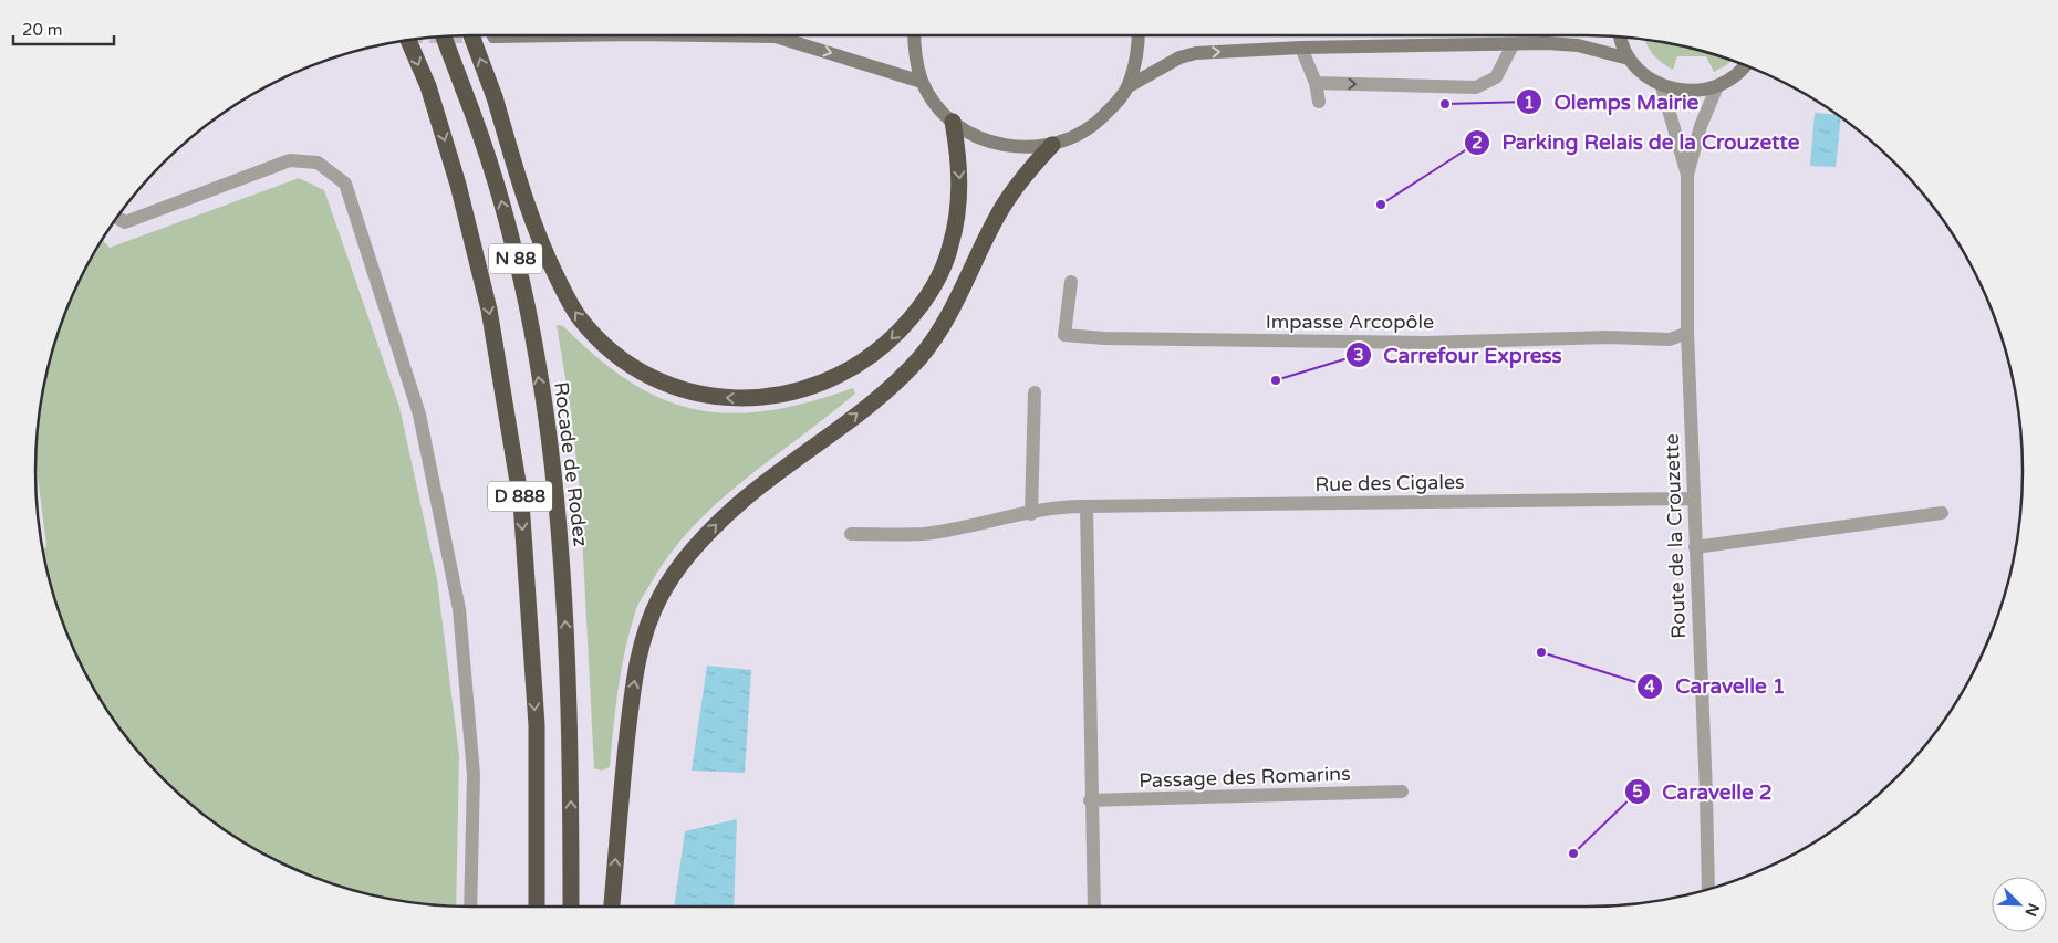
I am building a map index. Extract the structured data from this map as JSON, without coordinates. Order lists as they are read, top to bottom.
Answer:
{
  "streets": {
    "highway": ["N 88", "Rocade de Rodez", "D 888"],
    "street": [
      "Impasse Arcopôle",
      "Rue des Cigales",
      "Route de la Crouzette",
      "Passage des Romarins"
    ]
  },
  "crossings": [
    ["Impasse Arcopôle", "Route de la Crouzette"],
    ["Rue des Cigales", "Route de la Crouzette"]
  ],
  "places": [
    "Olemps Mairie",
    "Parking Relais de la Crouzette",
    "Carrefour Express",
    "Caravelle 1",
    "Caravelle 2"
  ],
  "scale_bar": "20 m",
  "north": "bottom right"
}
